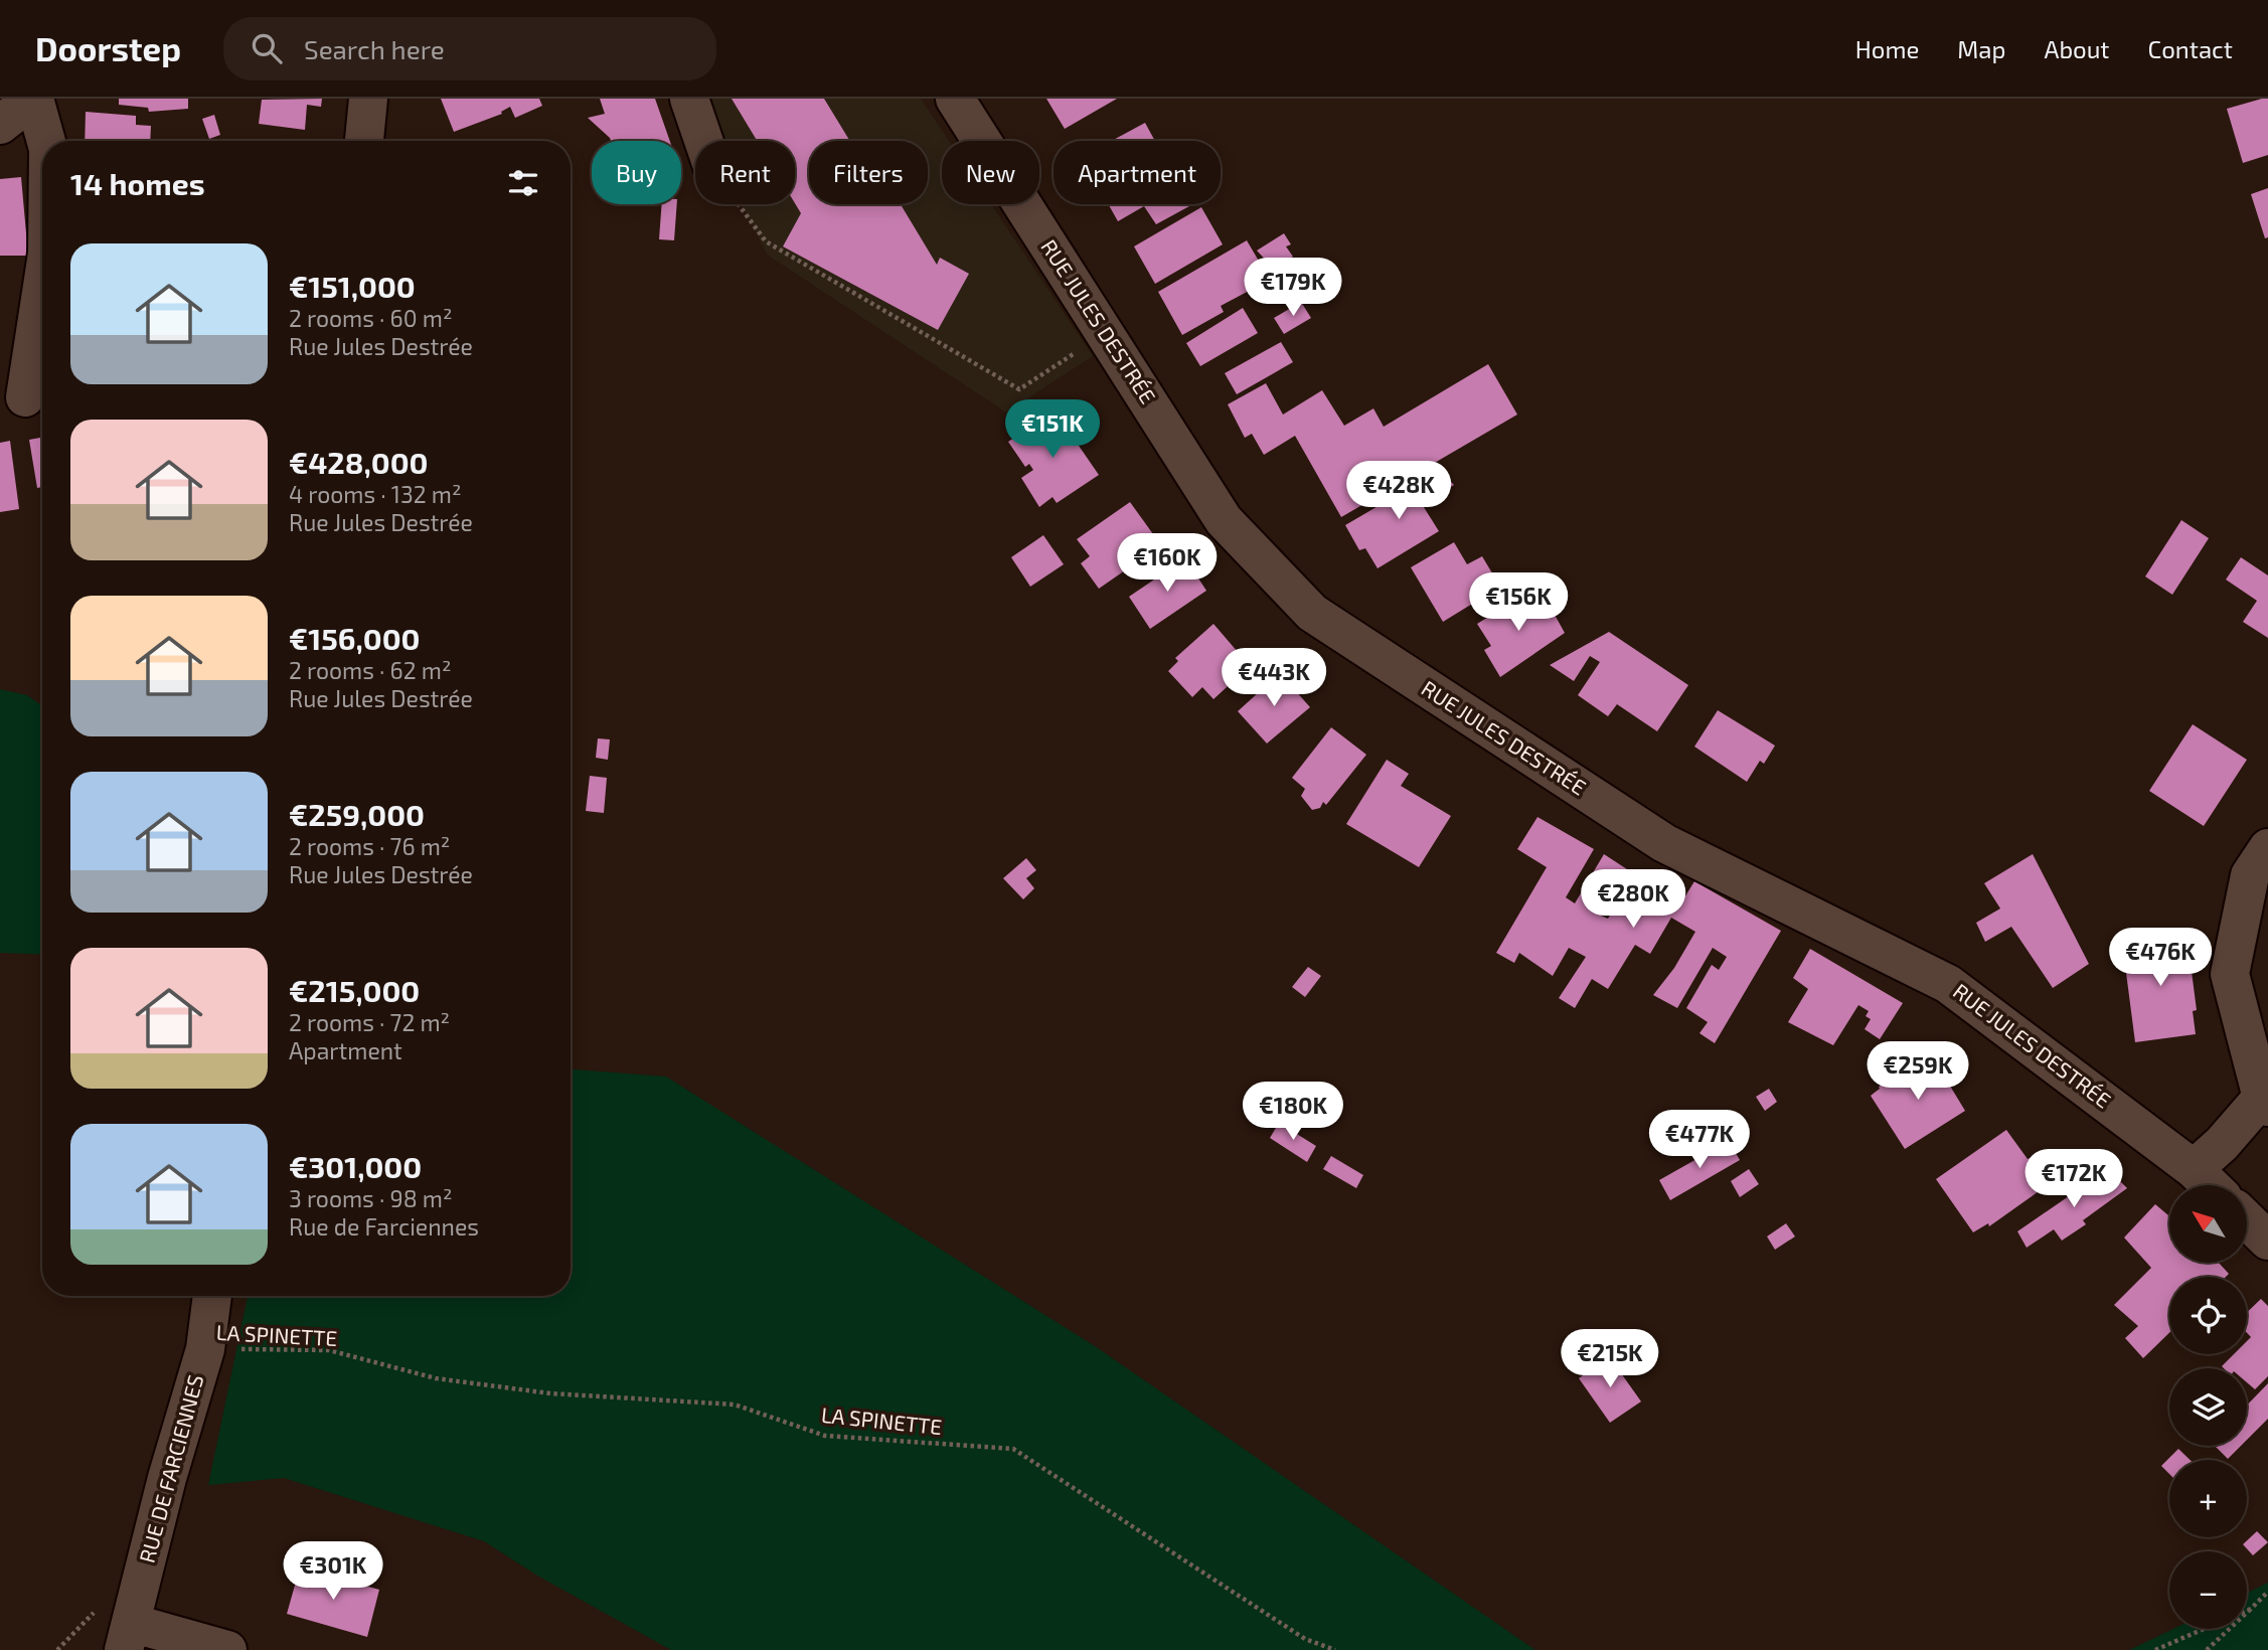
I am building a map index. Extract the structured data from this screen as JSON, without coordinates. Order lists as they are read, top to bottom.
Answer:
{
  "streets": {
    "street": ["RUE JULES DESTRÉE", "RUE DE FARCIENNES"],
    "path": ["LA SPINETTE"]
  },
  "crossings": [
    ["LA SPINETTE", "RUE DE FARCIENNES"]
  ],
  "north": "top left",
  "page": {
    "header": "Doorstep",
    "search": "Search here",
    "nav": [
      "Home",
      "Map",
      "About",
      "Contact"
    ],
    "chip": [
      "Buy",
      "Rent",
      "Filters",
      "New",
      "Apartment"
    ],
    "heading": "14 homes",
    "list": [
      {
        "name": "€151,000",
        "note": "2 rooms · 60 m² · Rue Jules Destrée"
      },
      {
        "name": "€428,000",
        "note": "4 rooms · 132 m² · Rue Jules Destrée"
      },
      {
        "name": "€156,000",
        "note": "2 rooms · 62 m² · Rue Jules Destrée"
      },
      {
        "name": "€259,000",
        "note": "2 rooms · 76 m² · Rue Jules Destrée"
      },
      {
        "name": "€215,000",
        "note": "2 rooms · 72 m² · Apartment"
      },
      {
        "name": "€301,000",
        "note": "3 rooms · 98 m² · Rue de Farciennes"
      }
    ],
    "price": [
      "€179K",
      "€151K",
      "€428K",
      "€160K",
      "€156K",
      "€443K",
      "€280K",
      "€476K",
      "€259K",
      "€180K",
      "€477K",
      "€172K",
      "€215K",
      "€301K"
    ],
    "map_buttons": ["+", "−"]
  }
}
